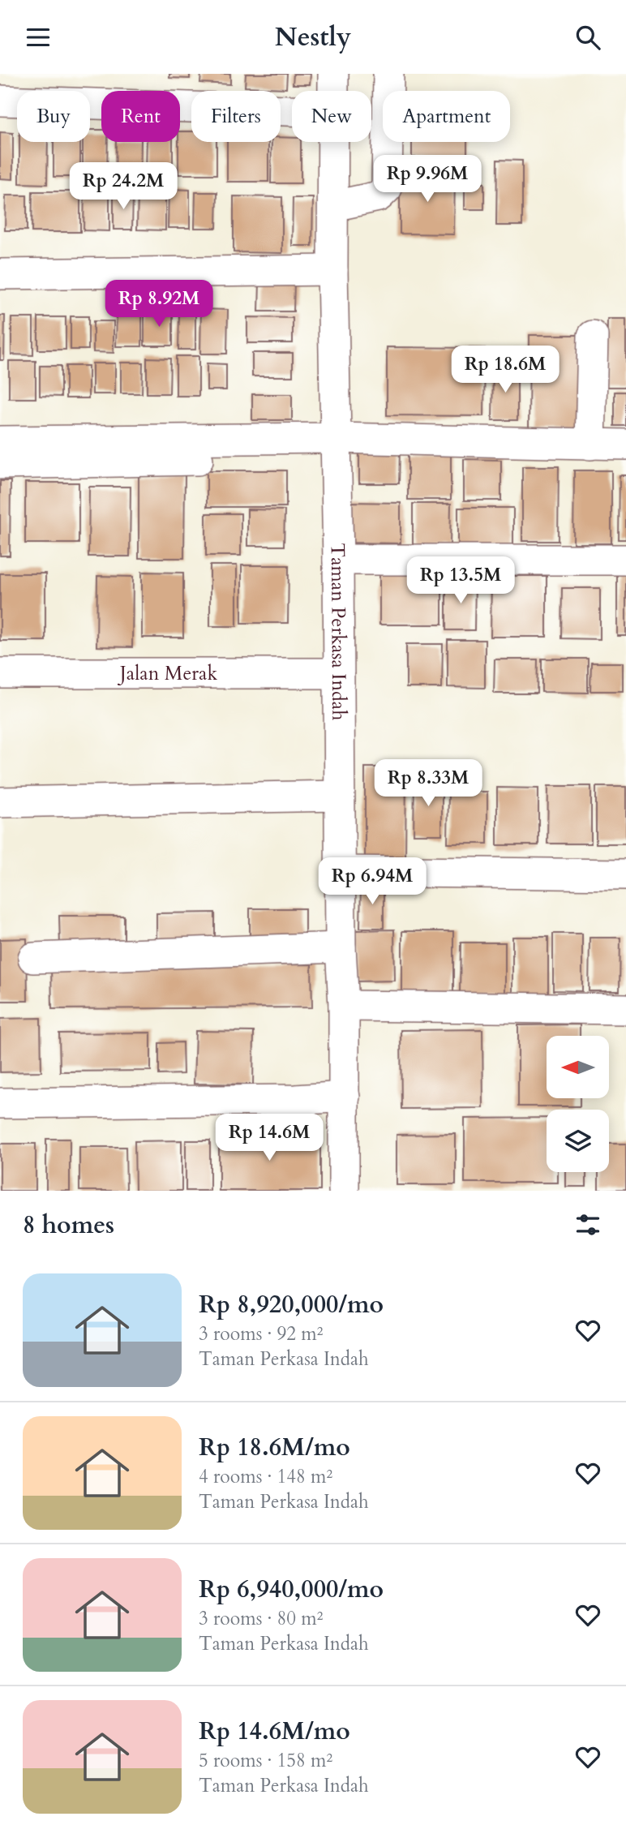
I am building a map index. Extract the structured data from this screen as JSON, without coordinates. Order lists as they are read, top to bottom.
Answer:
{
  "streets": {
    "street": ["Taman Perkasa Indah", "Jalan Merak"]
  },
  "crossings": [
    ["Taman Perkasa Indah", "Jalan Merak"]
  ],
  "north": "left",
  "page": {
    "header": "Nestly",
    "chip": [
      "Buy",
      "Rent",
      "Filters",
      "New",
      "Apartment"
    ],
    "price": [
      "Rp 9.96M",
      "Rp 24.2M",
      "Rp 8.92M",
      "Rp 18.6M",
      "Rp 13.5M",
      "Rp 8.33M",
      "Rp 6.94M",
      "Rp 14.6M"
    ],
    "heading": "8 homes",
    "list": [
      {
        "name": "Rp 8,920,000/mo",
        "note": "3 rooms · 92 m² · Taman Perkasa Indah"
      },
      {
        "name": "Rp 18.6M/mo",
        "note": "4 rooms · 148 m² · Taman Perkasa Indah"
      },
      {
        "name": "Rp 6,940,000/mo",
        "note": "3 rooms · 80 m² · Taman Perkasa Indah"
      },
      {
        "name": "Rp 14.6M/mo",
        "note": "5 rooms · 158 m² · Taman Perkasa Indah"
      }
    ]
  }
}
